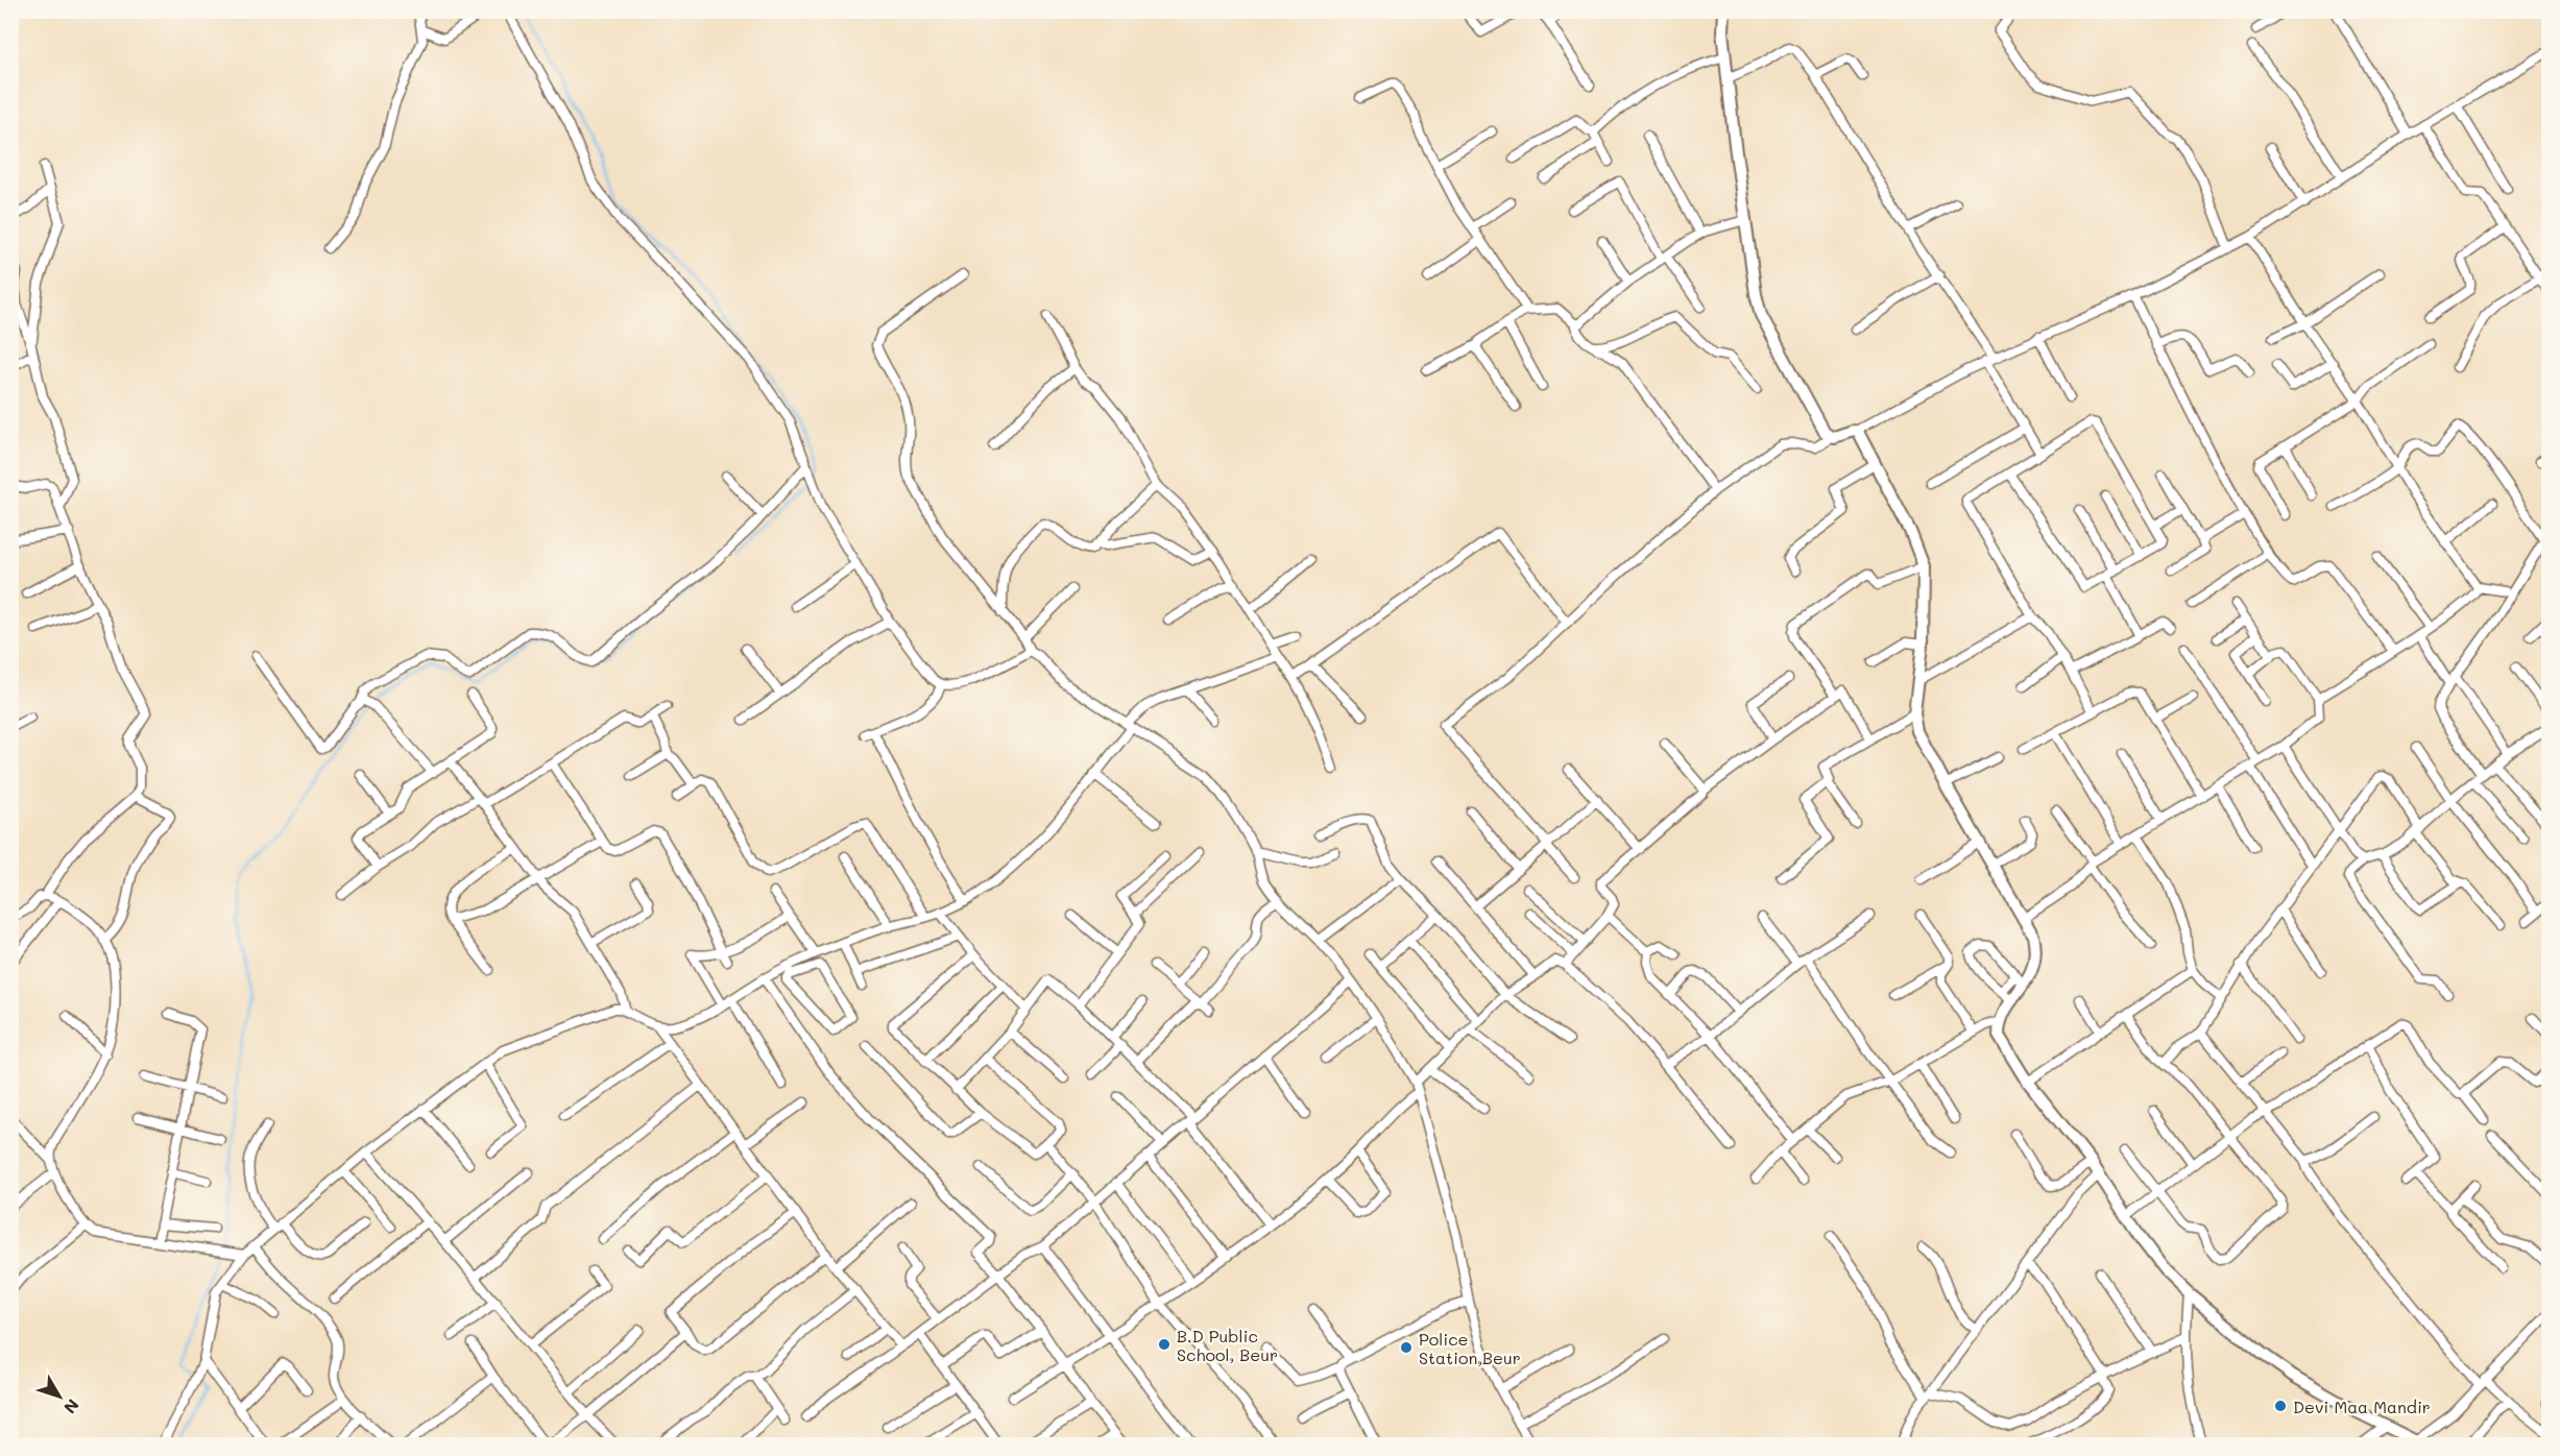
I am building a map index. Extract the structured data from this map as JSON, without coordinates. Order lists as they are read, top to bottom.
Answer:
{
  "places": ["B.D Public School, Beur", "Police Station,Beur", "Devi Maa Mandir"],
  "north": "bottom right"
}
